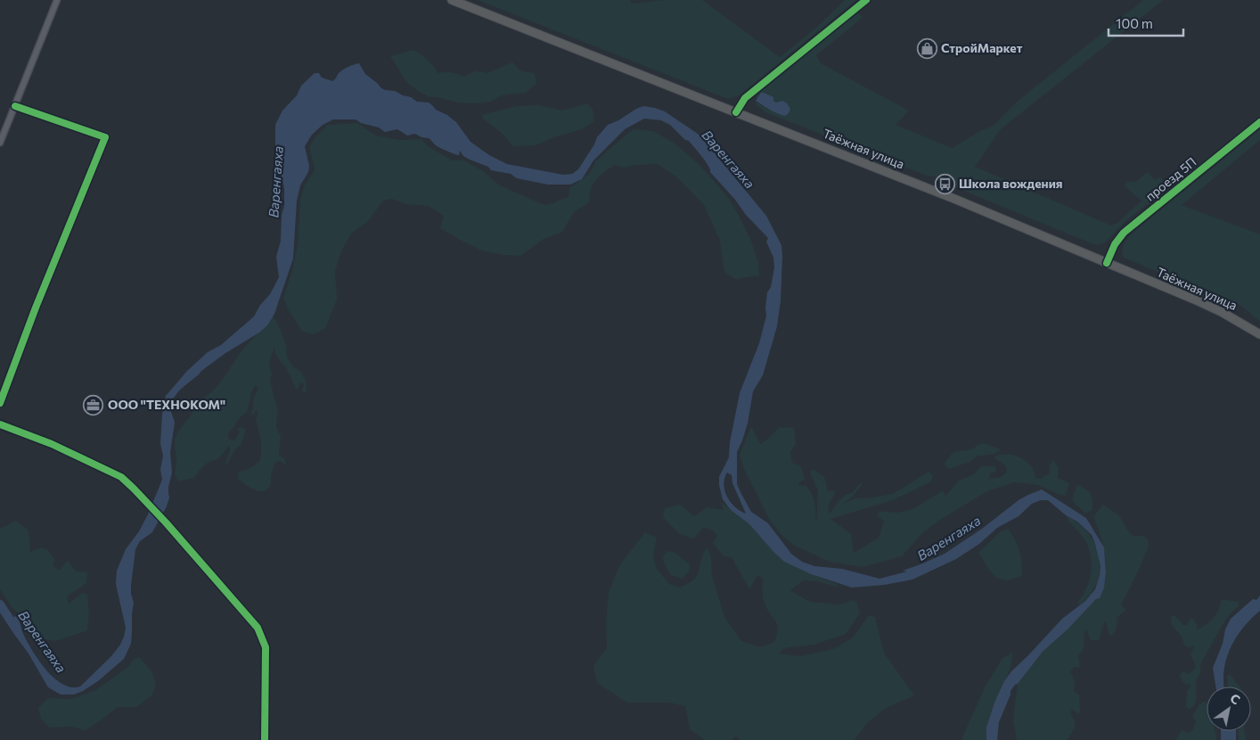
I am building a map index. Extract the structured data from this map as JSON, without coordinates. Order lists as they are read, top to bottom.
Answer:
{
  "streets": {
    "highway": ["Таёжная улица"],
    "street": ["проезд 5П"]
  },
  "crossings": [
    ["Таёжная улица", "проезд 5П"]
  ],
  "water": ["Варенгаяха"],
  "places": {
    "shop": ["СтройМаркет"],
    "bus stop": ["Школа вождения"],
    "office": ["ООО \"ТЕХНОКОМ\""]
  },
  "scale_bar": "100 m",
  "north": "top right"
}
